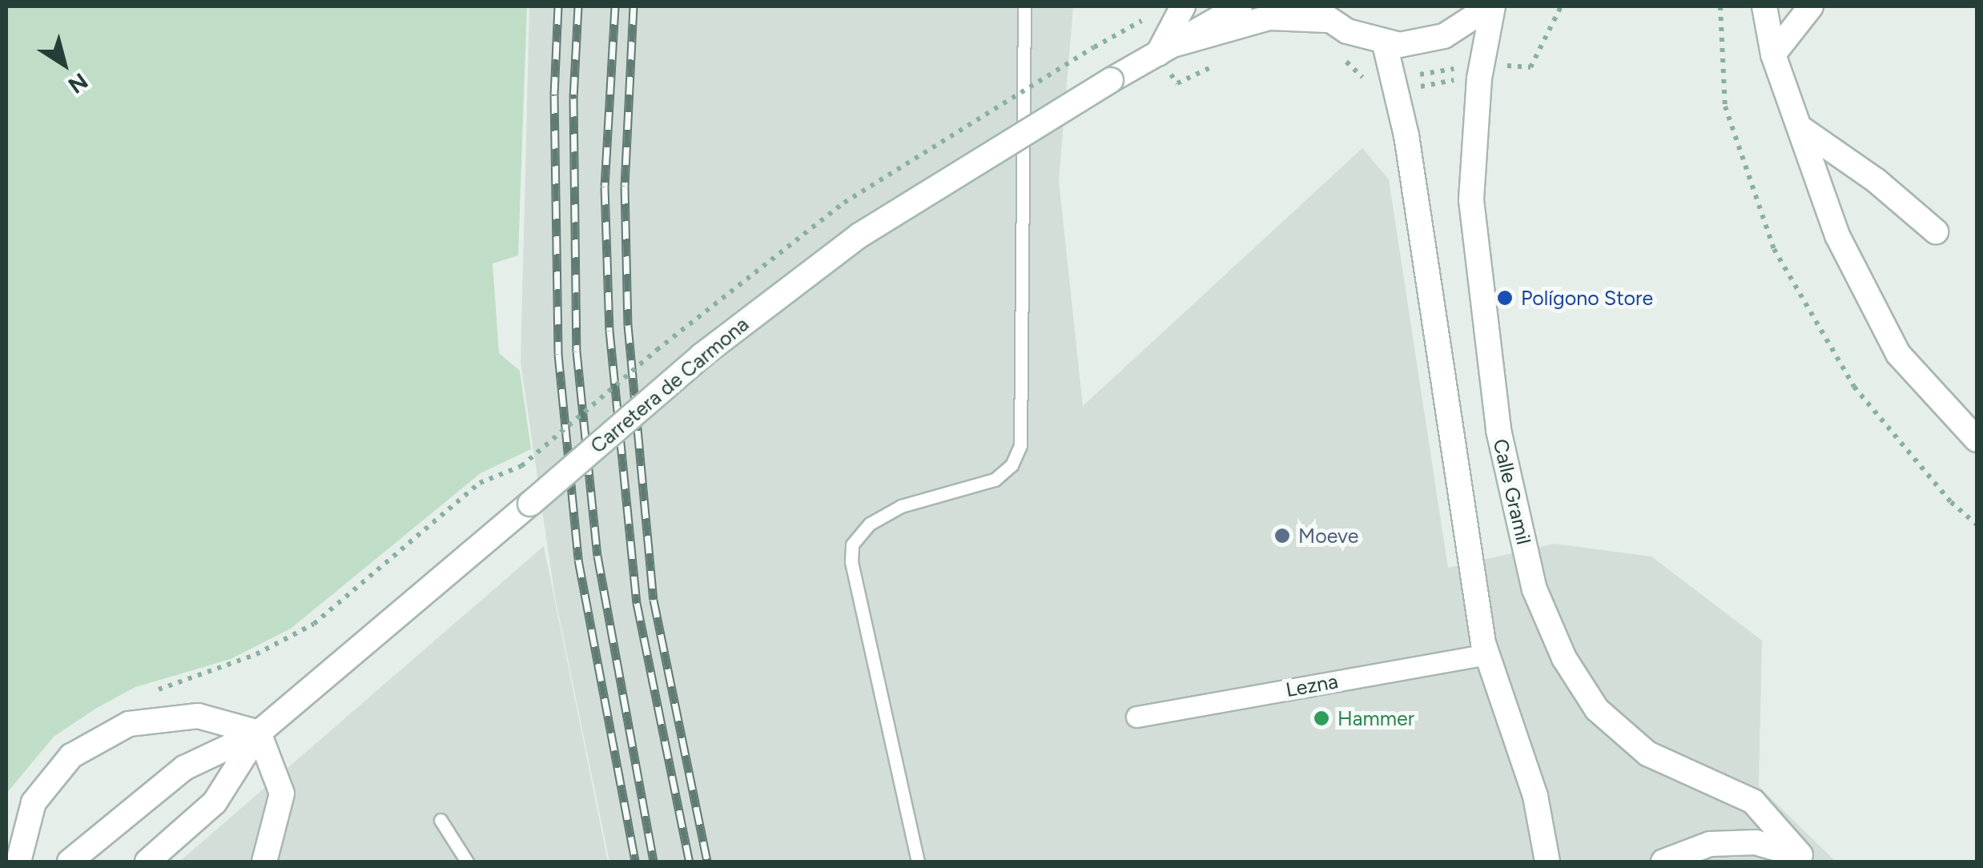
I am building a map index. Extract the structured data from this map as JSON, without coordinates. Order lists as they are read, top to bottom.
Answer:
{
  "streets": {
    "street": ["Carretera de Carmona", "Calle Gramil", "Lezna"]
  },
  "places": ["Polígono Store", "Moeve", "Hammer"],
  "north": "bottom right"
}
